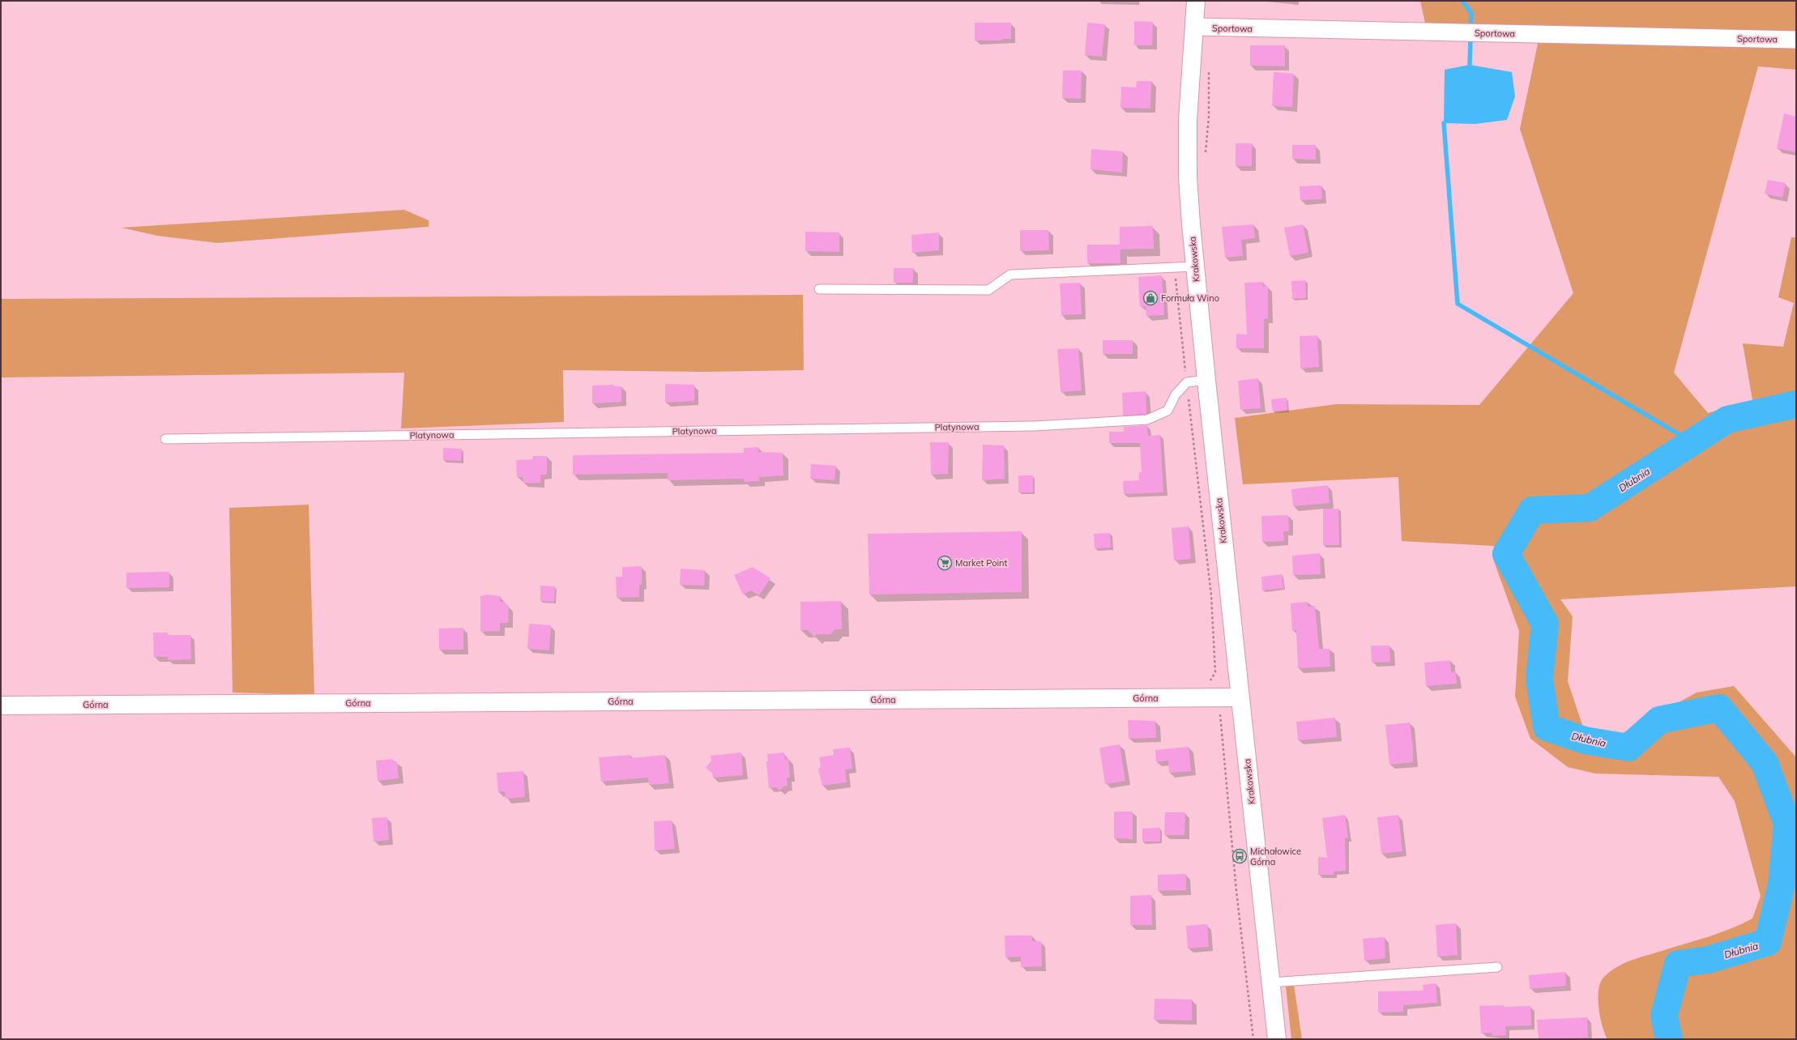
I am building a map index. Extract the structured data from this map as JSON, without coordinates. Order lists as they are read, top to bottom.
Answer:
{
  "streets": {
    "street": ["Sportowa", "Krakowska", "Górna"],
    "lane": ["Platynowa"]
  },
  "crossings": [
    ["Sportowa", "Krakowska"],
    ["Krakowska", "Platynowa"],
    ["Krakowska", "Górna"]
  ],
  "water": ["Dłubnia"],
  "places": {
    "shop": ["Formuła Wino"],
    "supermarket": ["Market Point"],
    "bus stop": ["Michałowice Górna"]
  }
}
